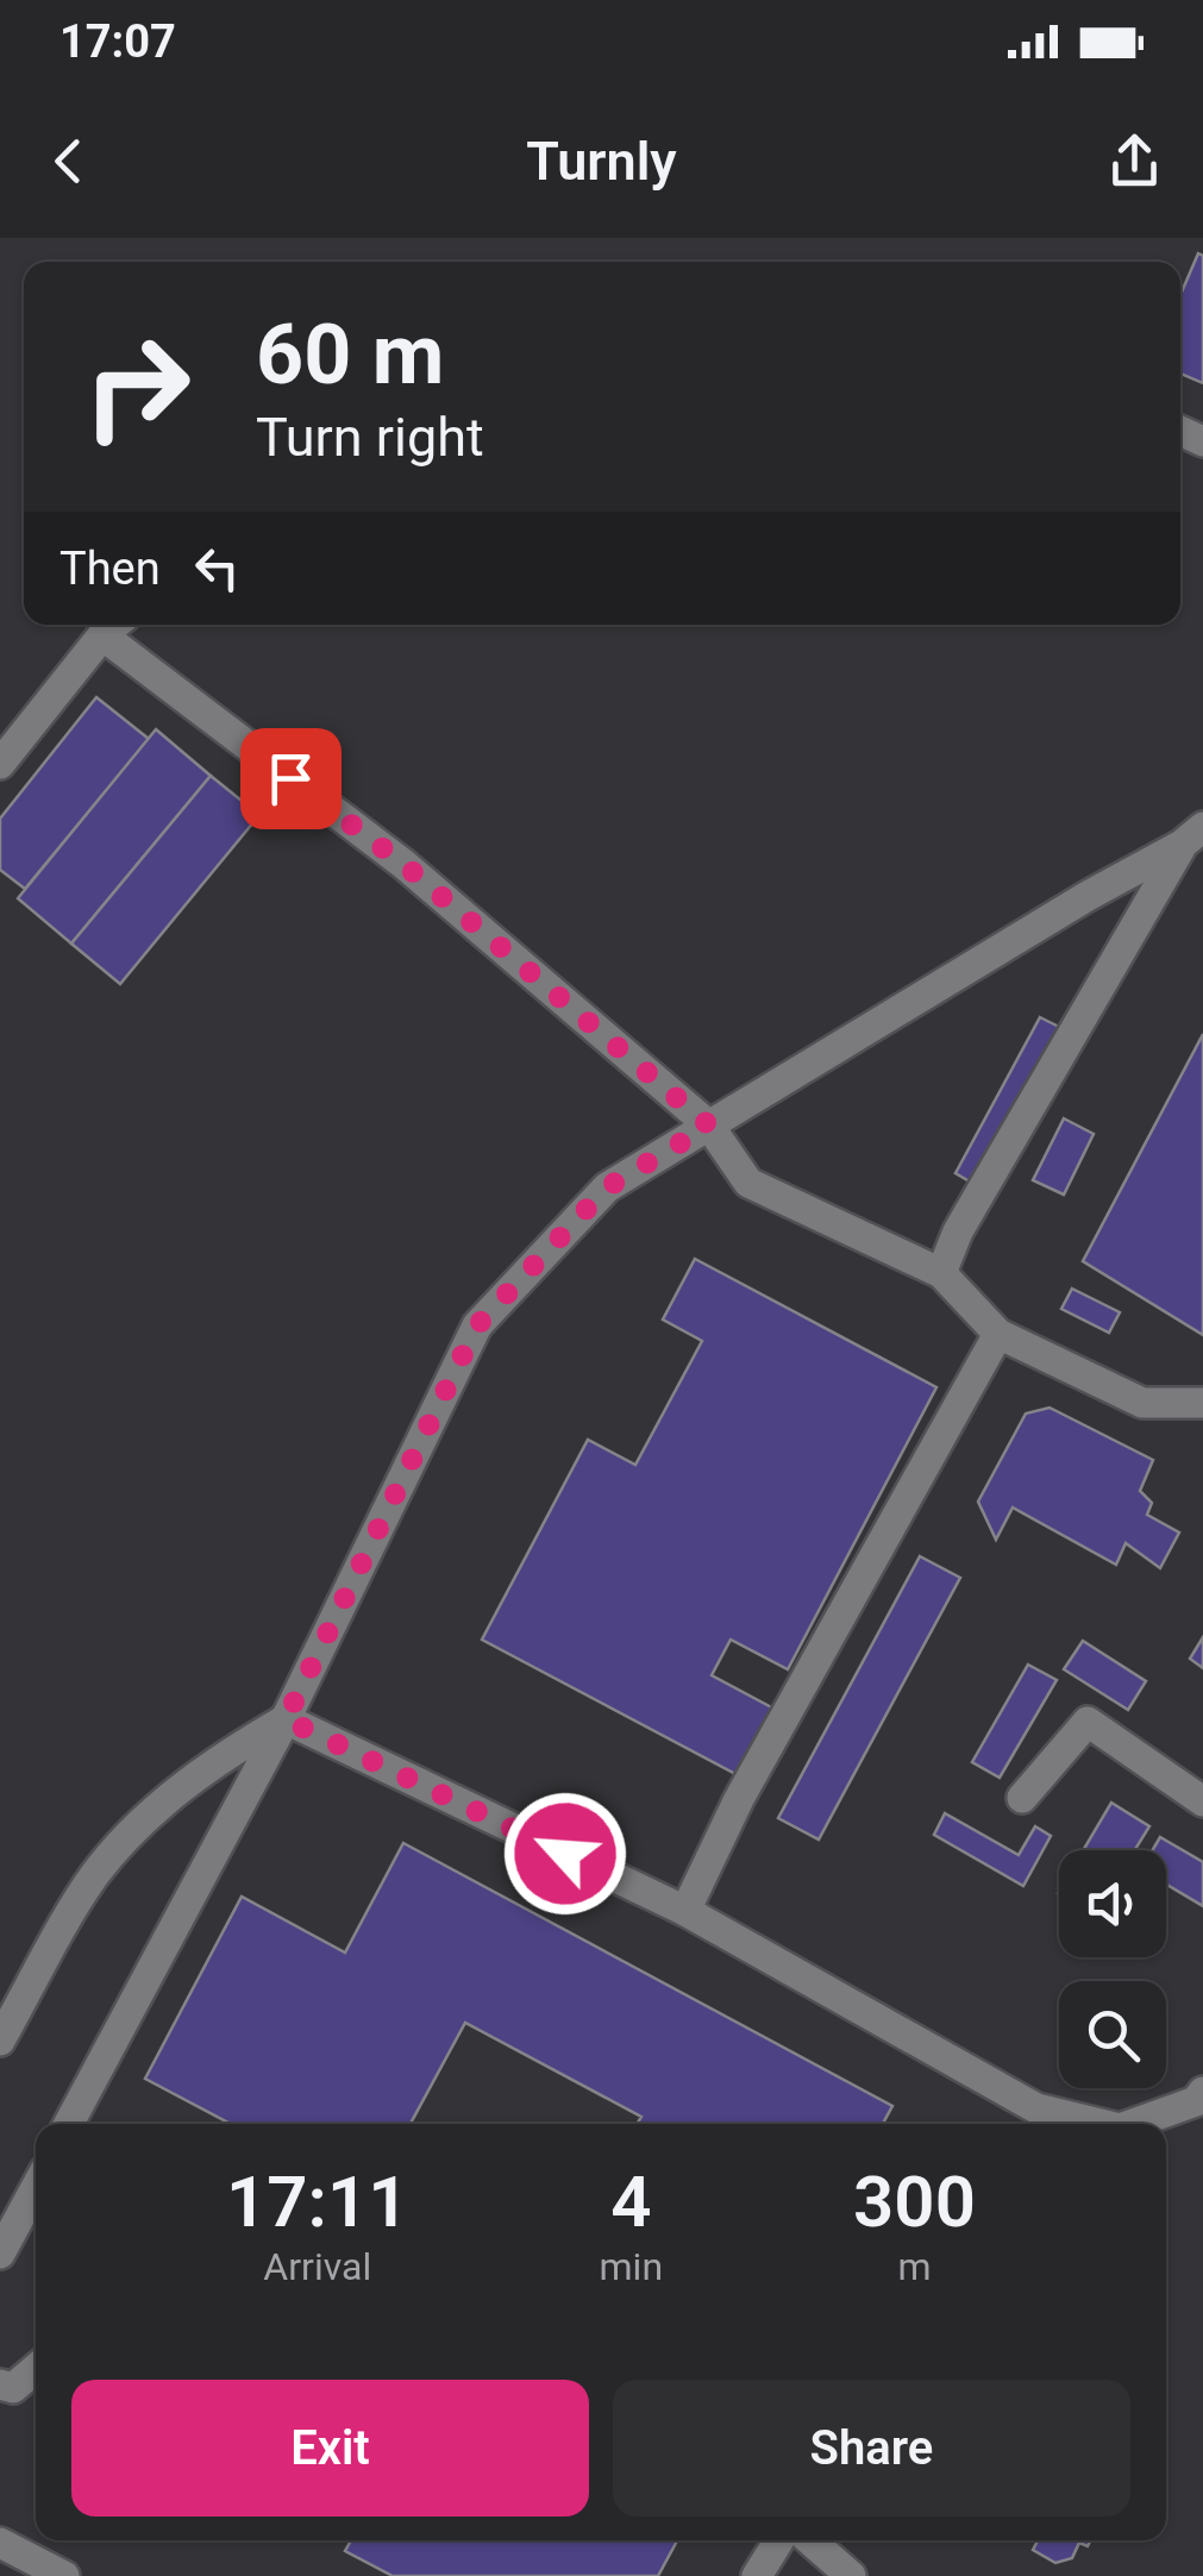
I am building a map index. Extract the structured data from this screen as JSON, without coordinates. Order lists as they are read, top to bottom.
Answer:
{
  "page": {
    "status": "17:07",
    "header": "Turnly",
    "turn": ["60 m", "Turn right"],
    "then": "Then",
    "eta": [
      "17:11",
      "Arrival",
      "4",
      "min",
      "300",
      "m"
    ],
    "buttons": ["Exit", "Share"]
  }
}
